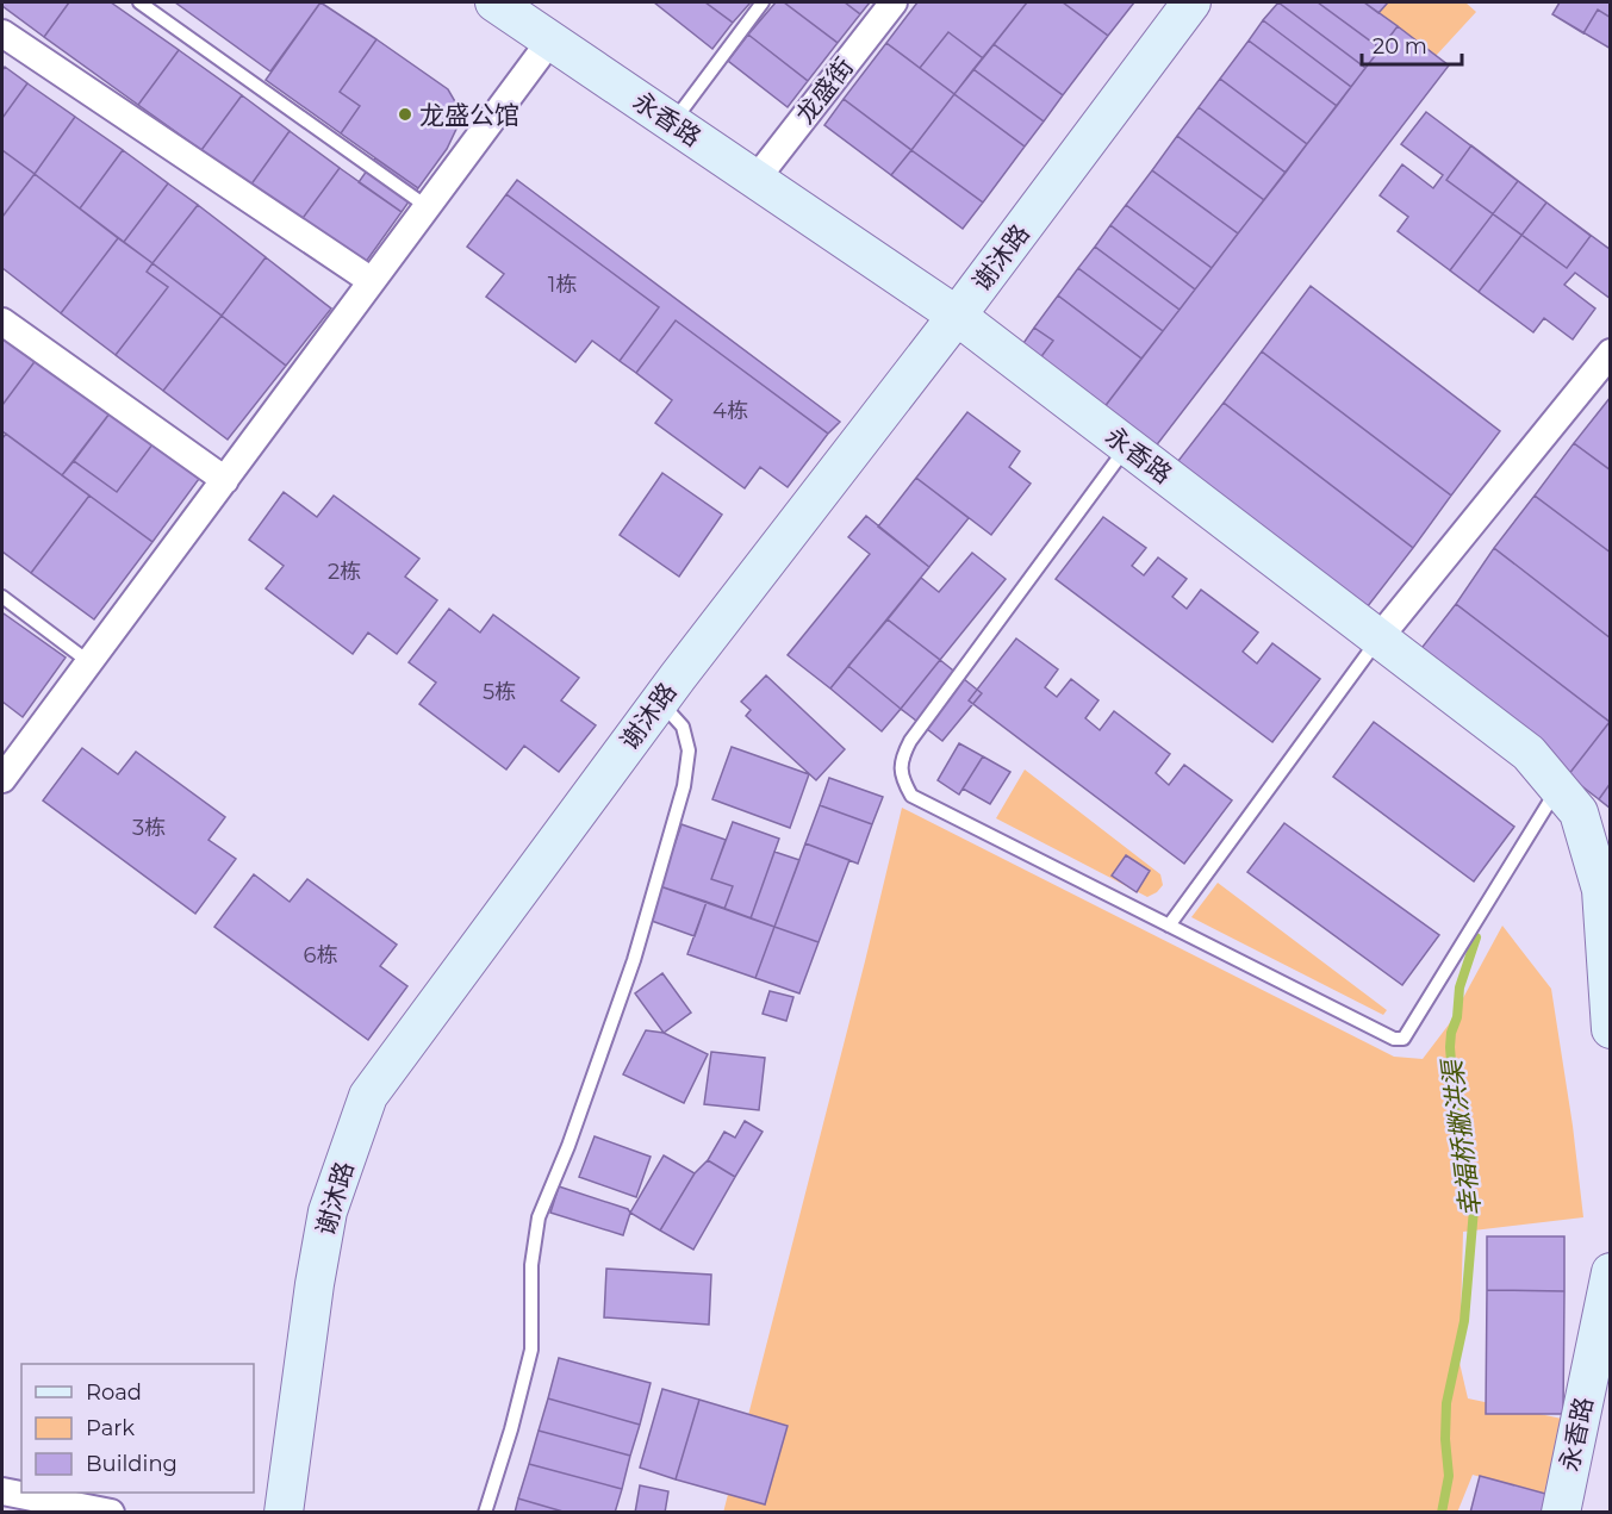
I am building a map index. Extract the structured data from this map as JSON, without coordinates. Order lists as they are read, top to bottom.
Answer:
{
  "streets": {
    "main road": ["永香路", "谢沐路"],
    "street": ["龙盛街"]
  },
  "crossings": [
    ["龙盛街", "永香路"],
    ["永香路", "谢沐路"]
  ],
  "water": ["幸福桥撇洪渠"],
  "places": ["龙盛公馆"],
  "house_numbers": [
    "1栋",
    "4栋",
    "2栋",
    "5栋",
    "3栋",
    "6栋"
  ],
  "legend": ["Road", "Park", "Building"],
  "scale_bar": "20 m"
}
